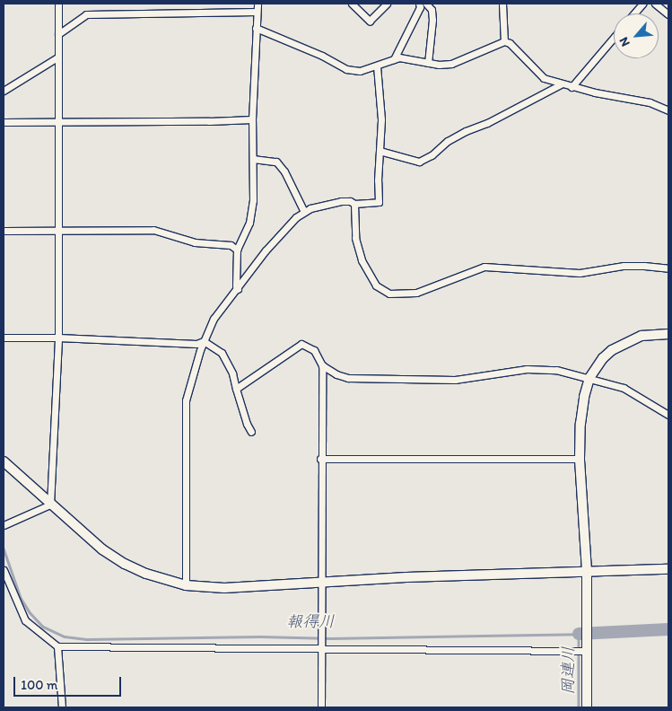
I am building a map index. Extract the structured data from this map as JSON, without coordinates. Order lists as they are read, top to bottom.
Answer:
{
  "water": ["報得川", "岡連川"],
  "scale_bar": "100 m",
  "north": "bottom left"
}
